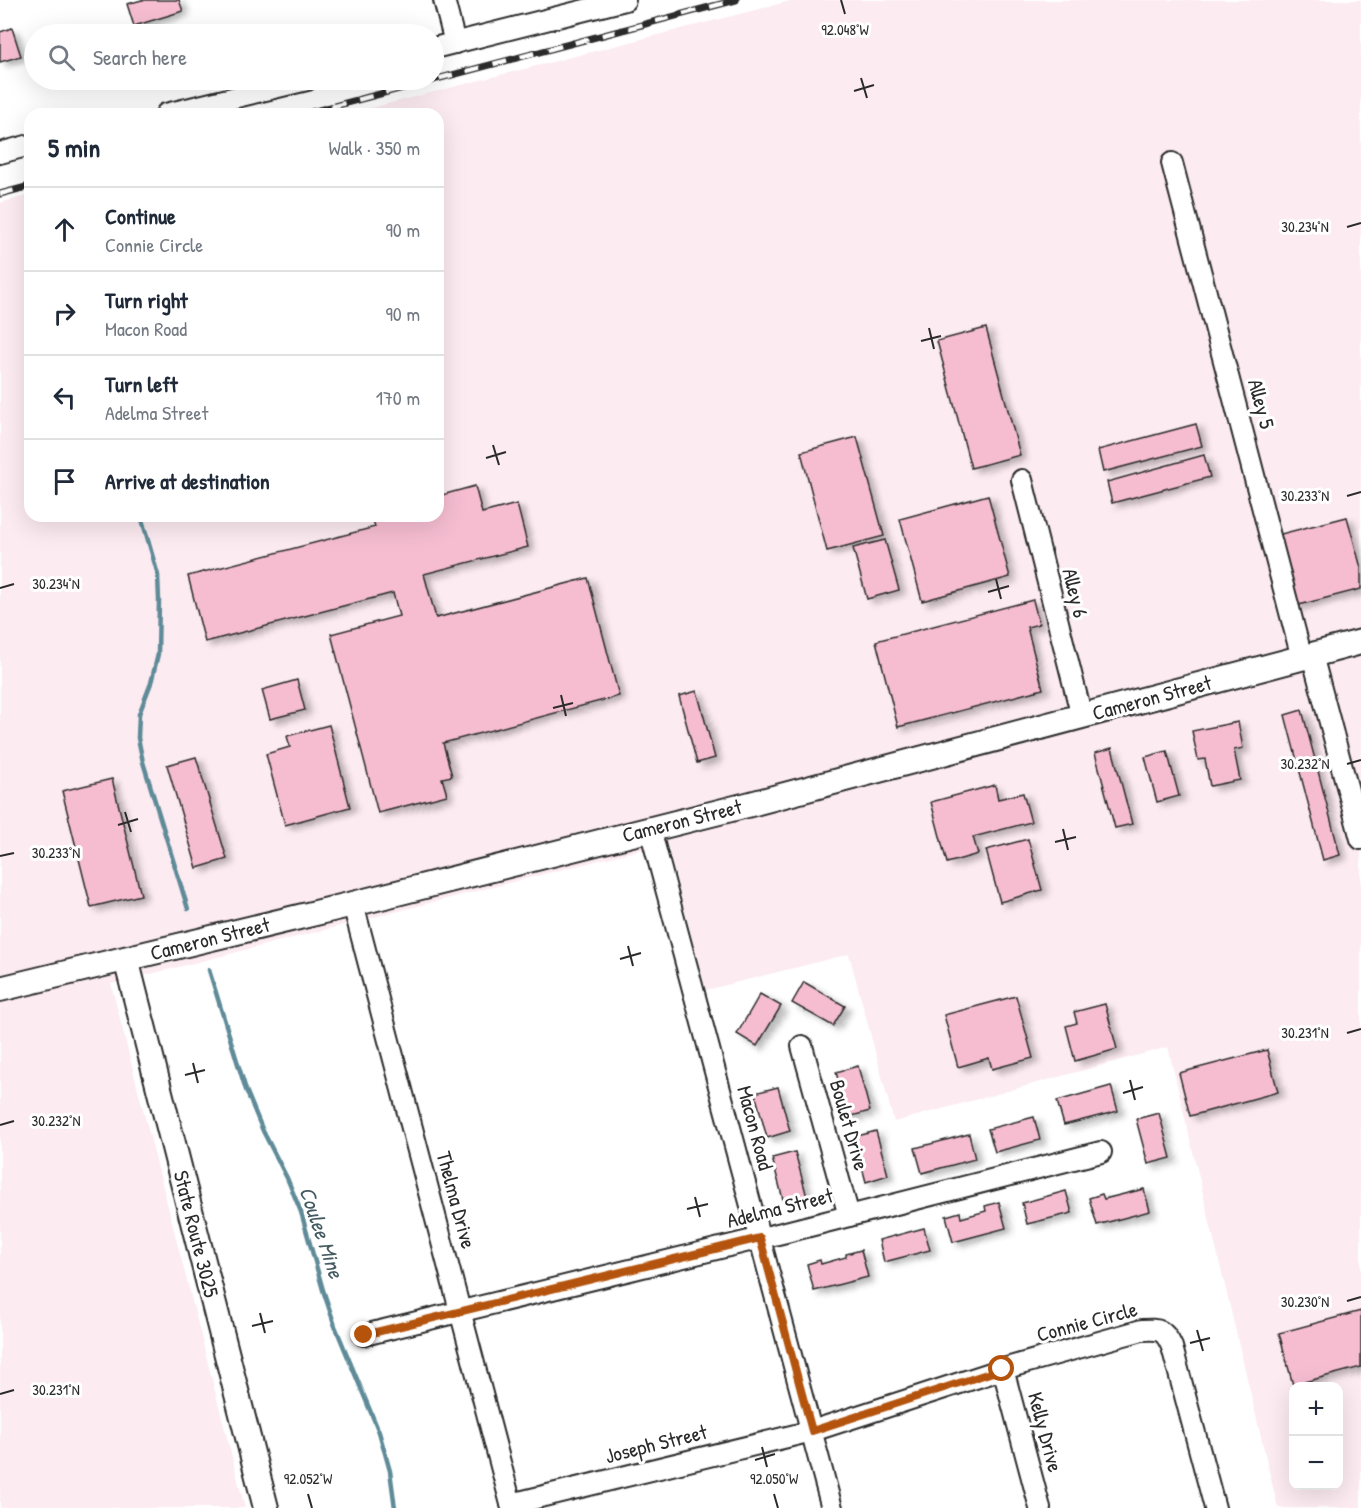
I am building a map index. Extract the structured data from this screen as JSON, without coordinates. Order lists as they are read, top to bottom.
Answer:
{
  "streets": {
    "main road": ["Cameron Street", "State Route 3025"],
    "street": [
      "Alley 5",
      "Alley 6",
      "Boulet Drive",
      "Macon Road",
      "Thelma Drive",
      "Adelma Street",
      "Connie Circle",
      "Kelly Drive",
      "Joseph Street"
    ]
  },
  "crossings": [
    ["Alley 5", "Cameron Street"],
    ["Alley 6", "Cameron Street"],
    ["Cameron Street", "Macon Road"],
    ["Cameron Street", "Thelma Drive"],
    ["Cameron Street", "State Route 3025"],
    ["Boulet Drive", "Adelma Street"],
    ["Macon Road", "Adelma Street"],
    ["Macon Road", "Connie Circle"],
    ["Macon Road", "Joseph Street"],
    ["Thelma Drive", "Adelma Street"],
    ["Thelma Drive", "Joseph Street"],
    ["Connie Circle", "Kelly Drive"],
    ["Connie Circle", "Joseph Street"]
  ],
  "water": ["Coulee Mine"],
  "page": {
    "search": "Search here",
    "heading": ["5 min", "Walk · 350 m"],
    "list": [
      ["Continue", "Connie Circle", "90 m"],
      ["Turn right", "Macon Road", "90 m"],
      ["Turn left", "Adelma Street", "170 m"],
      "Arrive at destination"
    ],
    "map_buttons": ["+", "−"]
  },
  "coordinates": [
    "92.048°W",
    "30.234°N",
    "30.233°N",
    "30.232°N",
    "30.231°N",
    "30.230°N",
    "92.052°W",
    "92.050°W"
  ]
}
